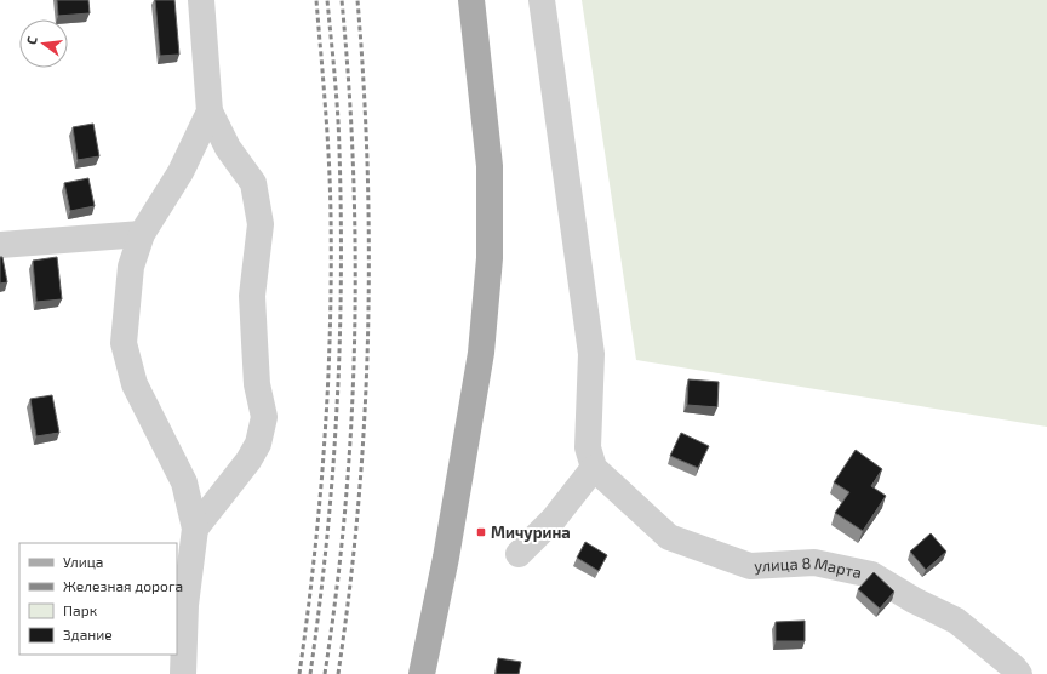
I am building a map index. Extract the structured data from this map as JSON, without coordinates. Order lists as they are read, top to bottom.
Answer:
{
  "streets": {
    "street": ["улица 8 Марта"]
  },
  "places": {
    "transit": ["Мичурина"]
  },
  "legend": [
    "Улица",
    "Железная дорога",
    "Парк",
    "Здание"
  ],
  "north": "left"
}
